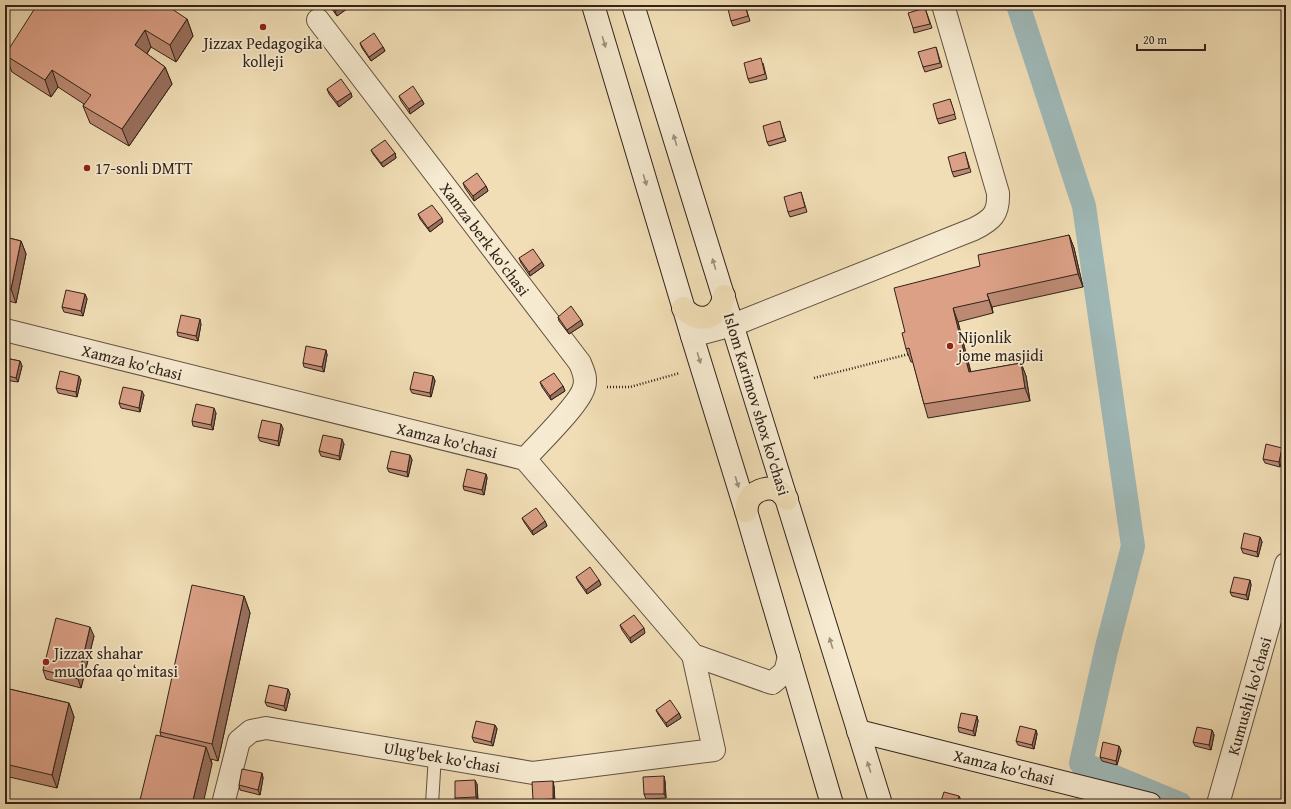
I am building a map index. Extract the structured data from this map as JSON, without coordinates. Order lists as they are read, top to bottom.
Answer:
{
  "streets": {
    "street": [
      "Xamza berk ko'chasi",
      "Xamza ko'chasi",
      "Islom Karimov shox ko'chasi",
      "Kumushli ko'chasi",
      "Ulug'bek ko'chasi"
    ]
  },
  "crossings": [
    ["Xamza ko'chasi", "Islom Karimov shox ko'chasi"]
  ],
  "places": [
    "Jizzax Pedagogika kolleji",
    "17-sonli DMTT",
    "Nijonlik jome masjidi",
    "Jizzax shahar mudofaa qoʻmitasi"
  ],
  "scale_bar": "20 m"
}
